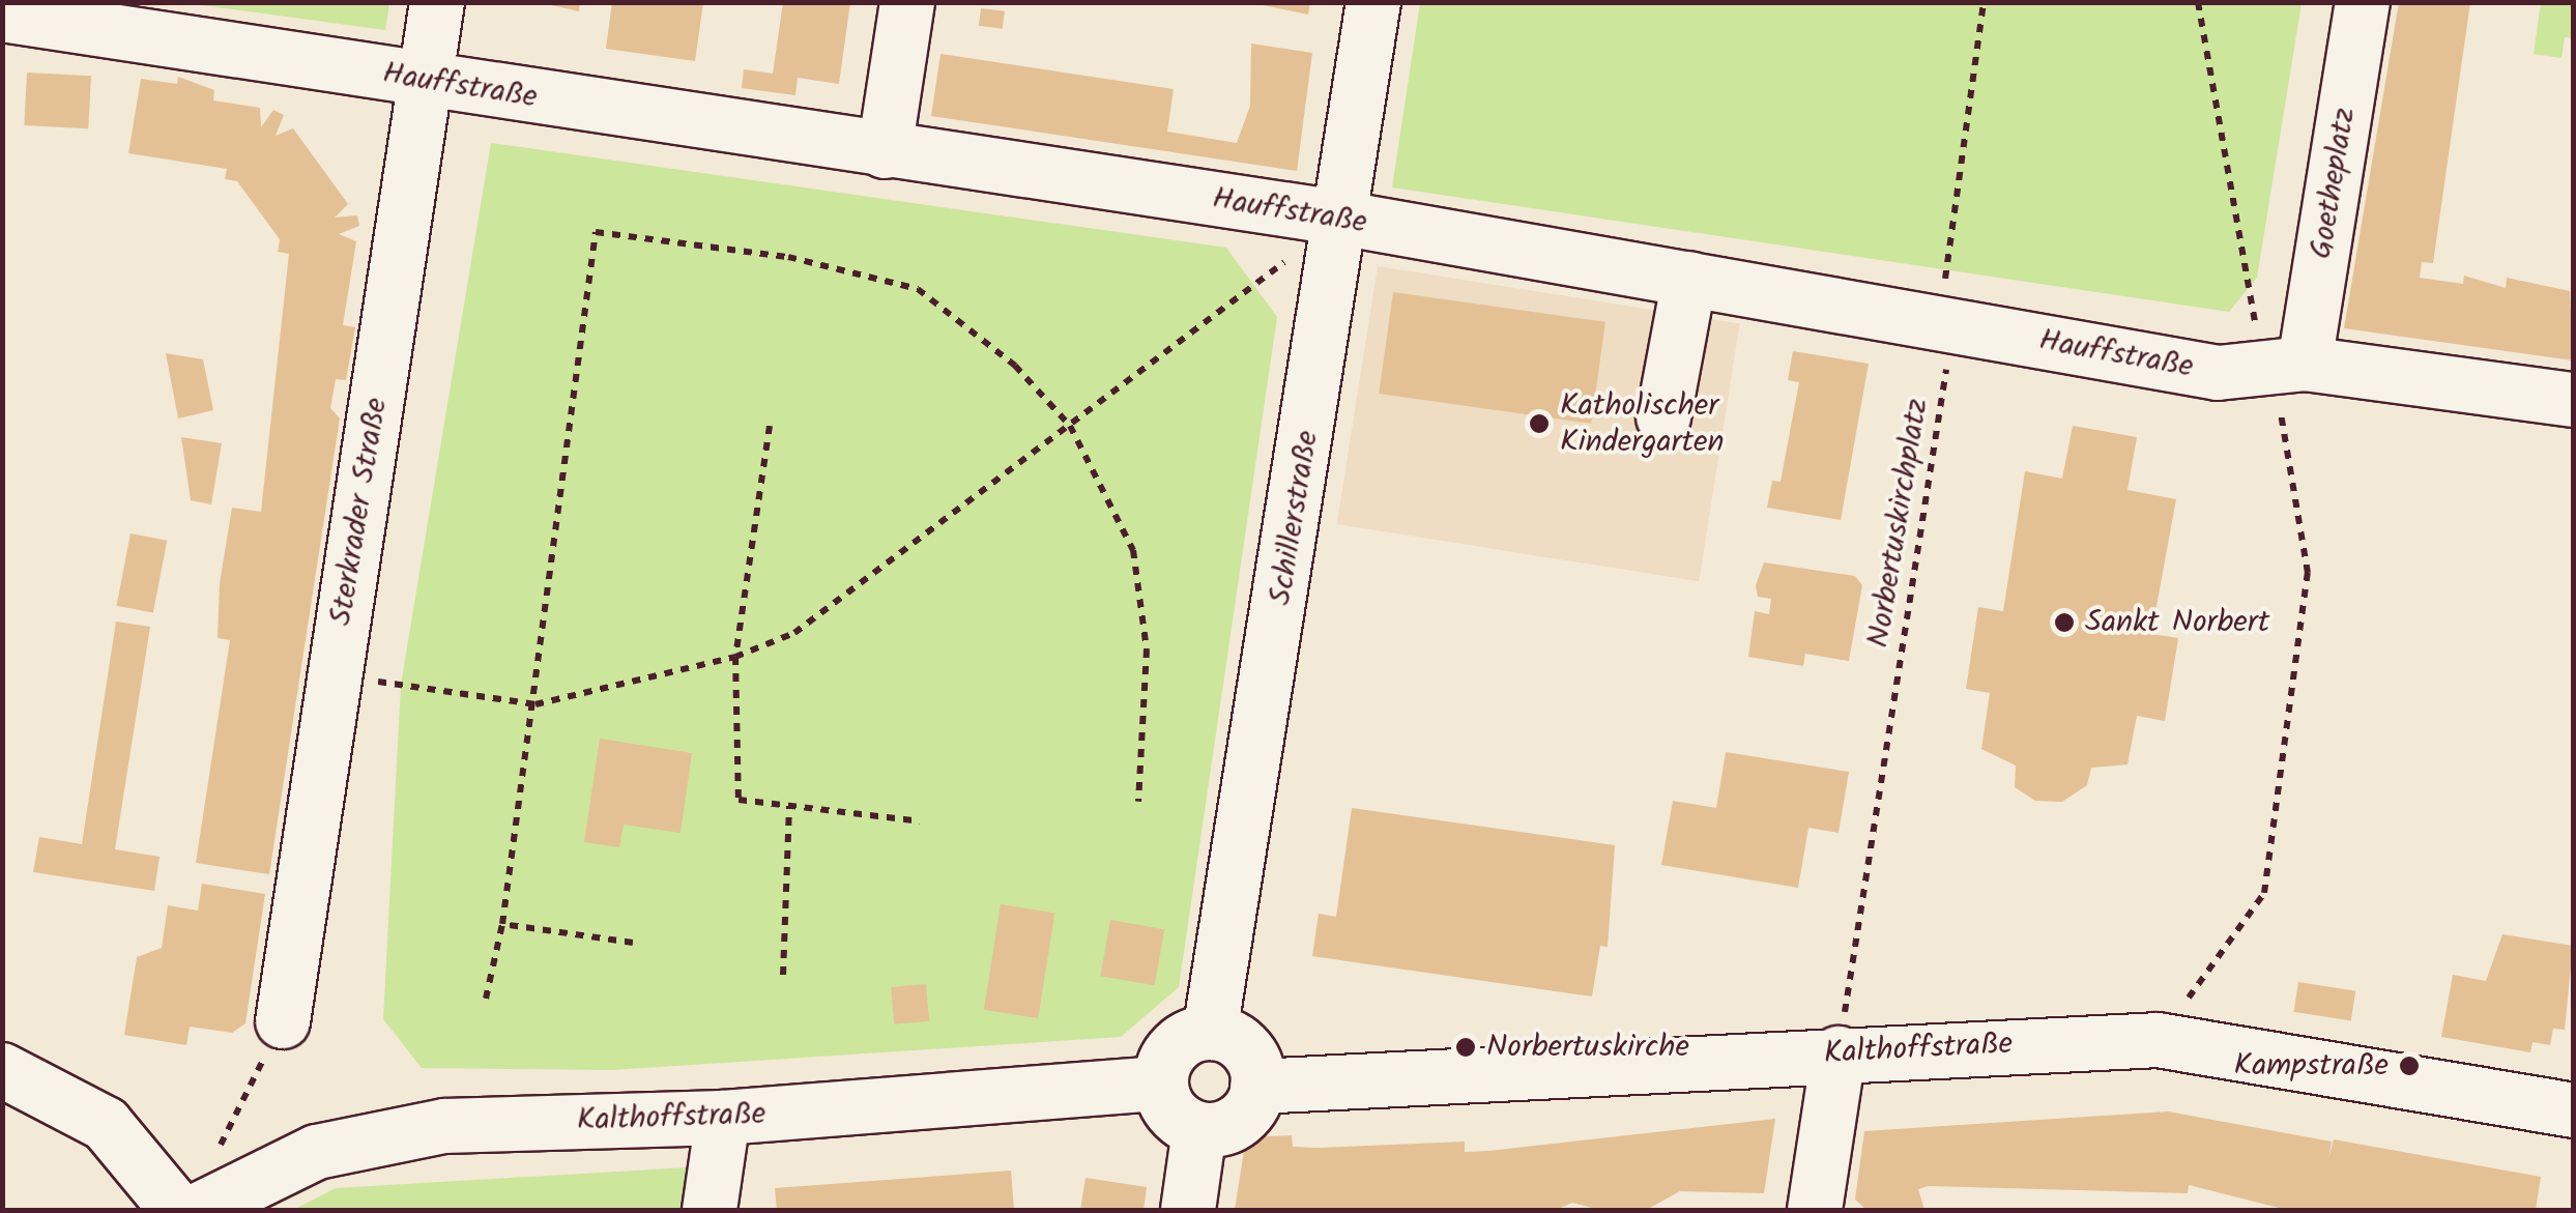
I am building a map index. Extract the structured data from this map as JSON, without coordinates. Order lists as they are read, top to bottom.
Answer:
{
  "streets": {
    "street": [
      "Hauffstraße",
      "Goetheplatz",
      "Sterkrader Straße",
      "Schillerstraße",
      "Kalthoffstraße"
    ],
    "path": ["Norbertuskirchplatz"]
  },
  "crossings": [
    ["Hauffstraße", "Goetheplatz"],
    ["Hauffstraße", "Sterkrader Straße"],
    ["Hauffstraße", "Schillerstraße"],
    ["Hauffstraße", "Norbertuskirchplatz"],
    ["Schillerstraße", "Kalthoffstraße"],
    ["Norbertuskirchplatz", "Kalthoffstraße"]
  ],
  "places": [
    "Katholischer Kindergarten",
    "Sankt Norbert",
    "Norbertuskirche",
    "Kampstraße"
  ]
}
